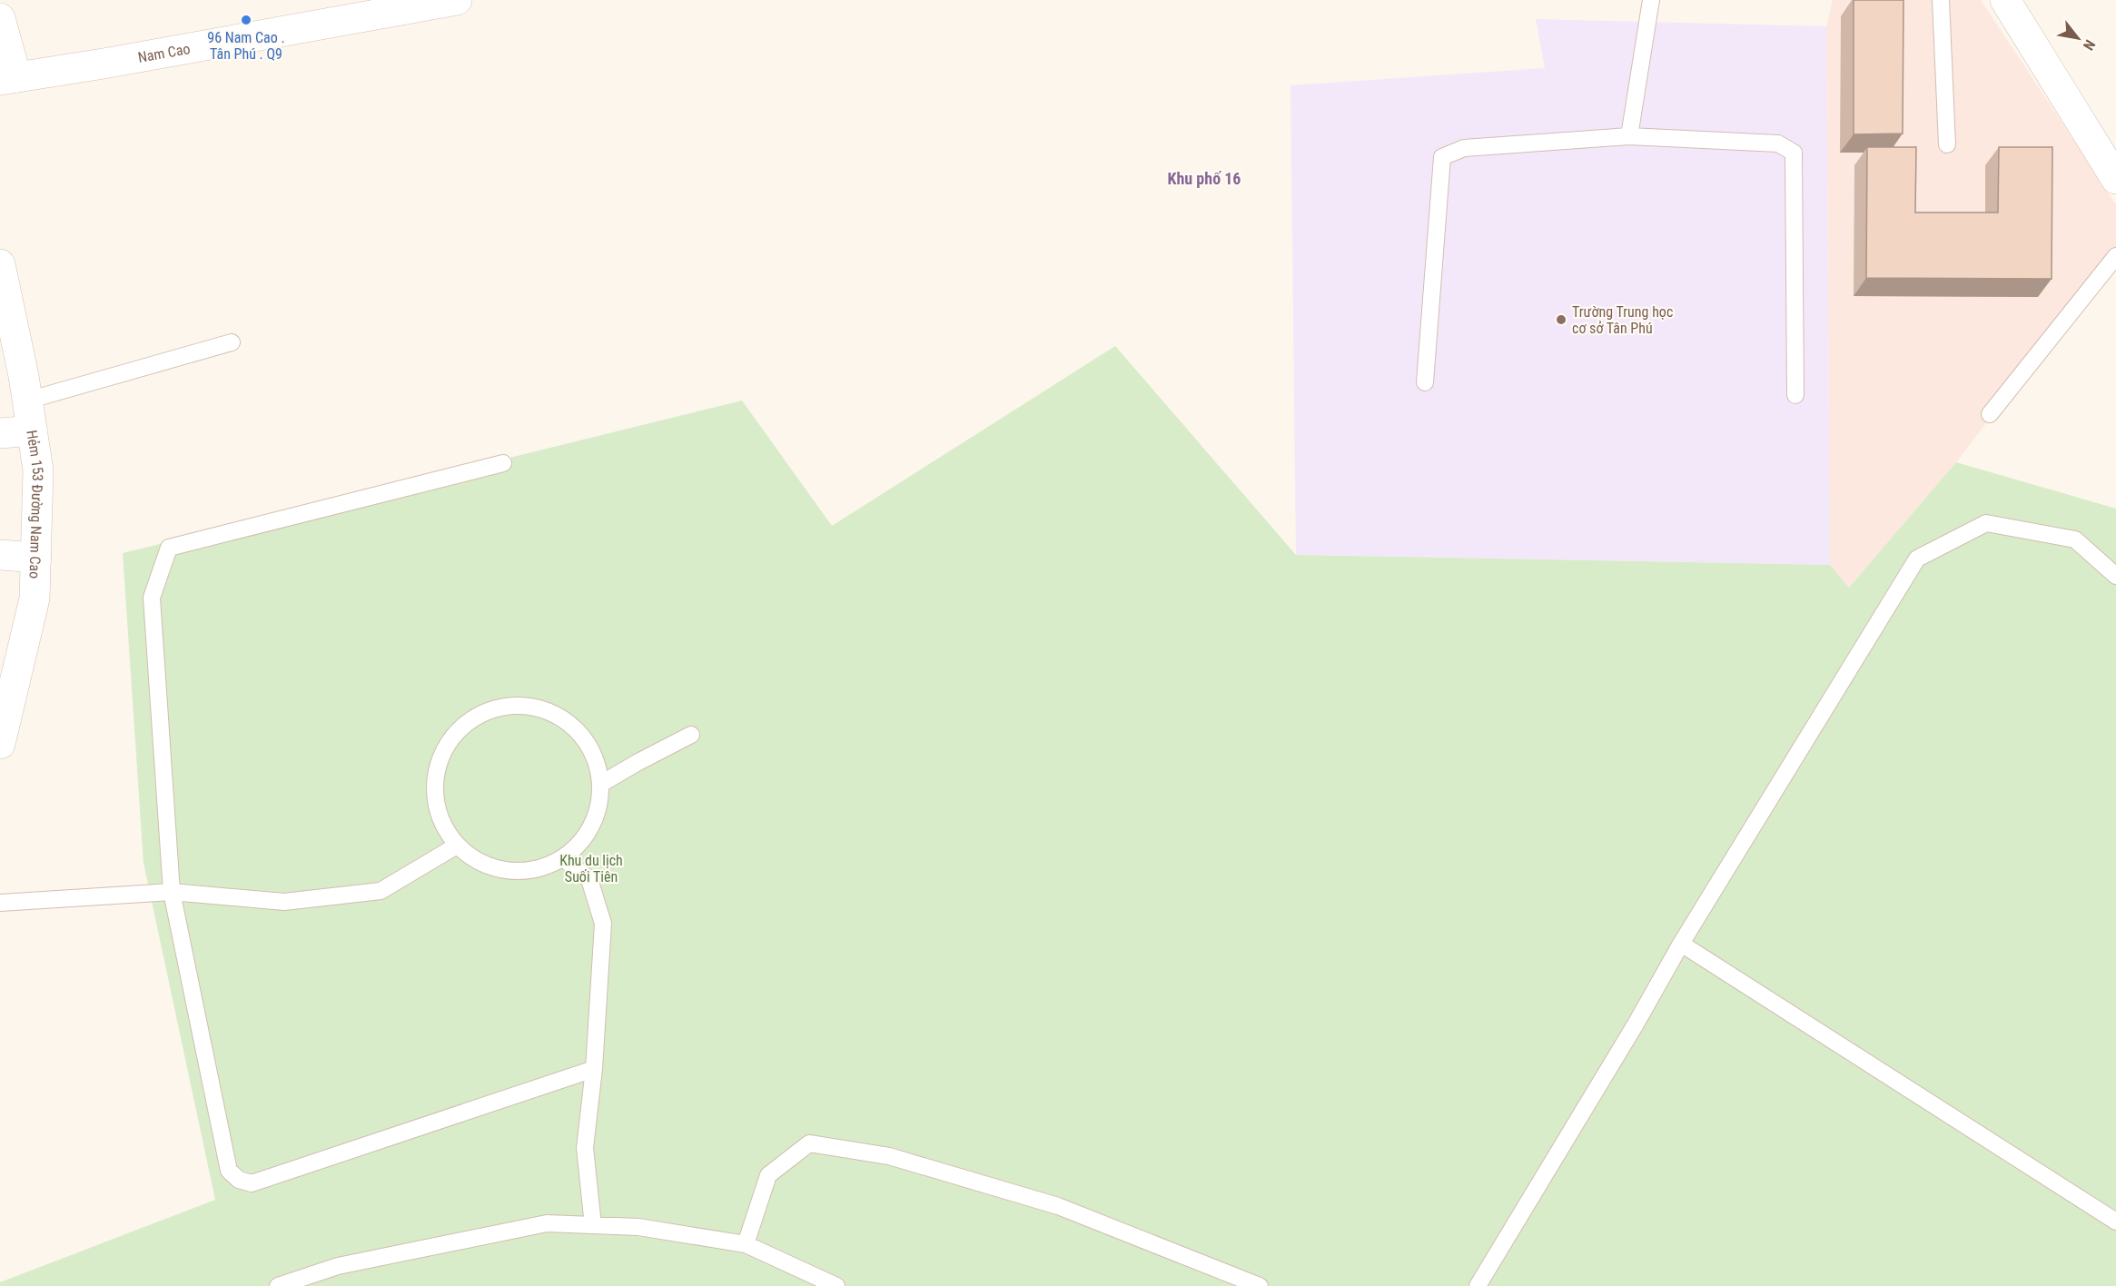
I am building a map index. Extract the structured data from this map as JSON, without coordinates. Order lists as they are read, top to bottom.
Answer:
{
  "streets": {
    "street": ["Nam Cao", "Hẻm 153 Đường Nam Cao"]
  },
  "districts": ["Khu phố 16"],
  "parks": ["Khu du lịch Suối Tiên"],
  "places": ["96 Nam Cao . Tân Phú . Q9", "Trường Trung học cơ sở Tân Phú"],
  "north": "bottom right"
}
